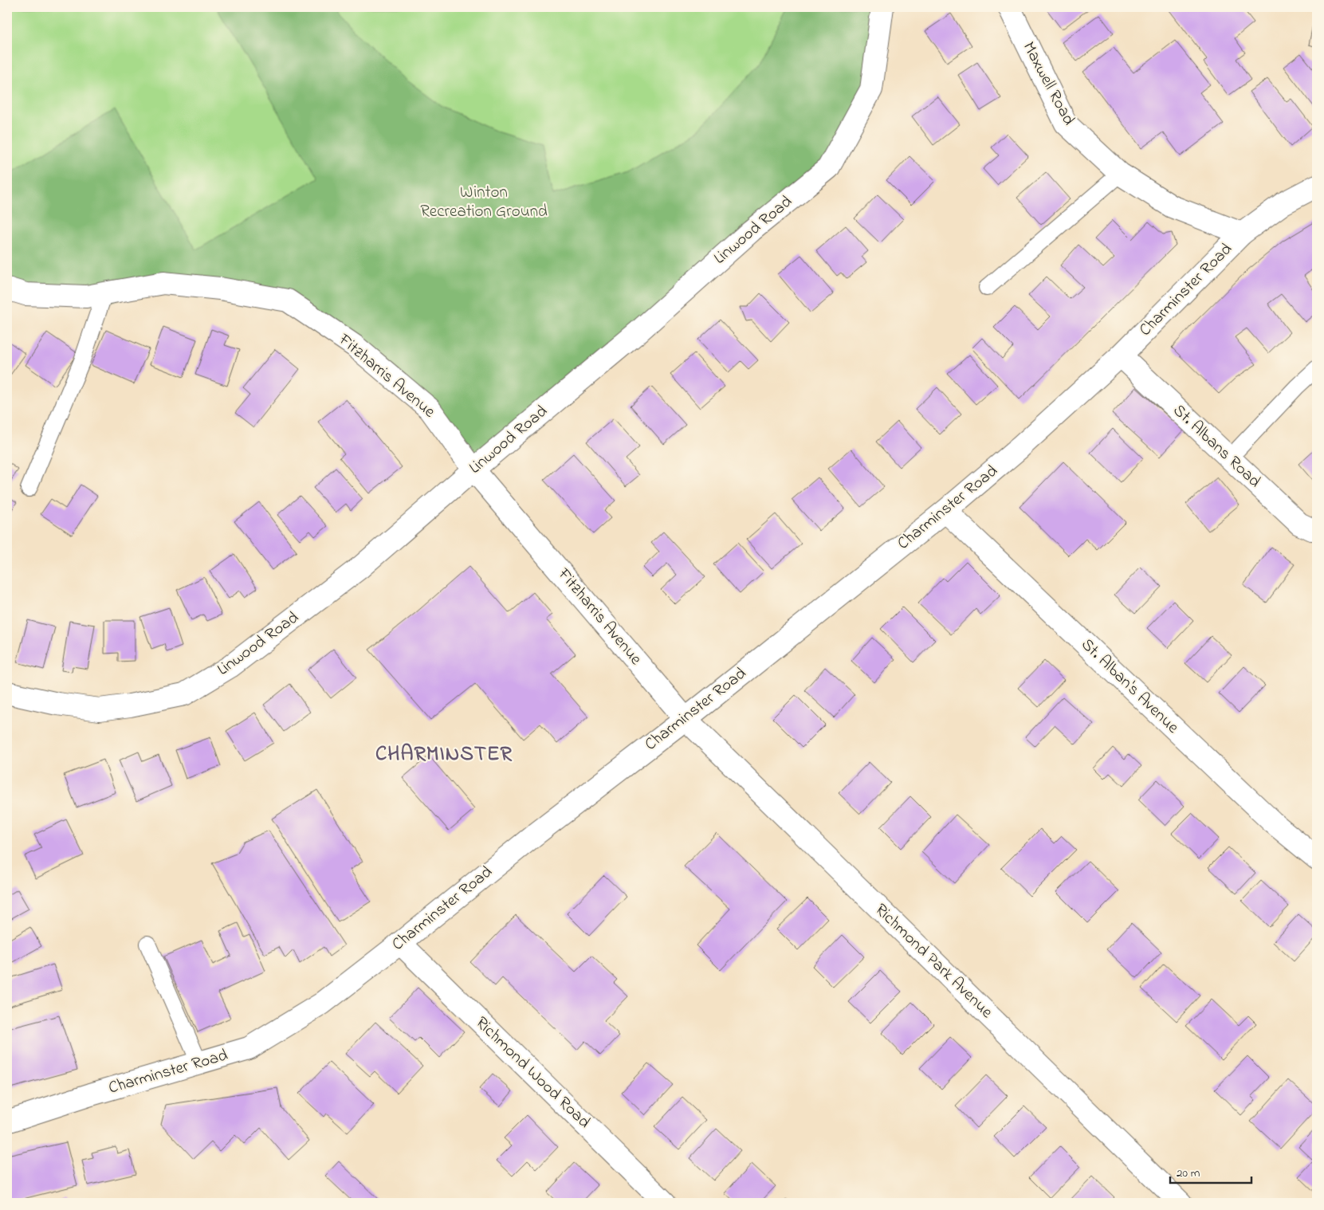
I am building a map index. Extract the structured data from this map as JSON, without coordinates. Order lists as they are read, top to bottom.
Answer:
{
  "streets": {
    "street": [
      "Maxwell Road",
      "Linwood Road",
      "Charminster Road",
      "Fitzharris Avenue",
      "St. Albans Road",
      "St. Alban's Avenue",
      "Richmond Park Avenue",
      "Richmond Wood Road"
    ]
  },
  "crossings": [
    ["Maxwell Road", "Charminster Road"],
    ["Linwood Road", "Fitzharris Avenue"],
    ["Charminster Road", "Fitzharris Avenue"],
    ["Charminster Road", "St. Albans Road"],
    ["Charminster Road", "St. Alban's Avenue"],
    ["Charminster Road", "Richmond Park Avenue"],
    ["Charminster Road", "Richmond Wood Road"],
    ["Fitzharris Avenue", "Richmond Park Avenue"]
  ],
  "districts": ["CHARMINSTER"],
  "parks": ["Winton Recreation Ground"],
  "scale_bar": "20 m"
}
